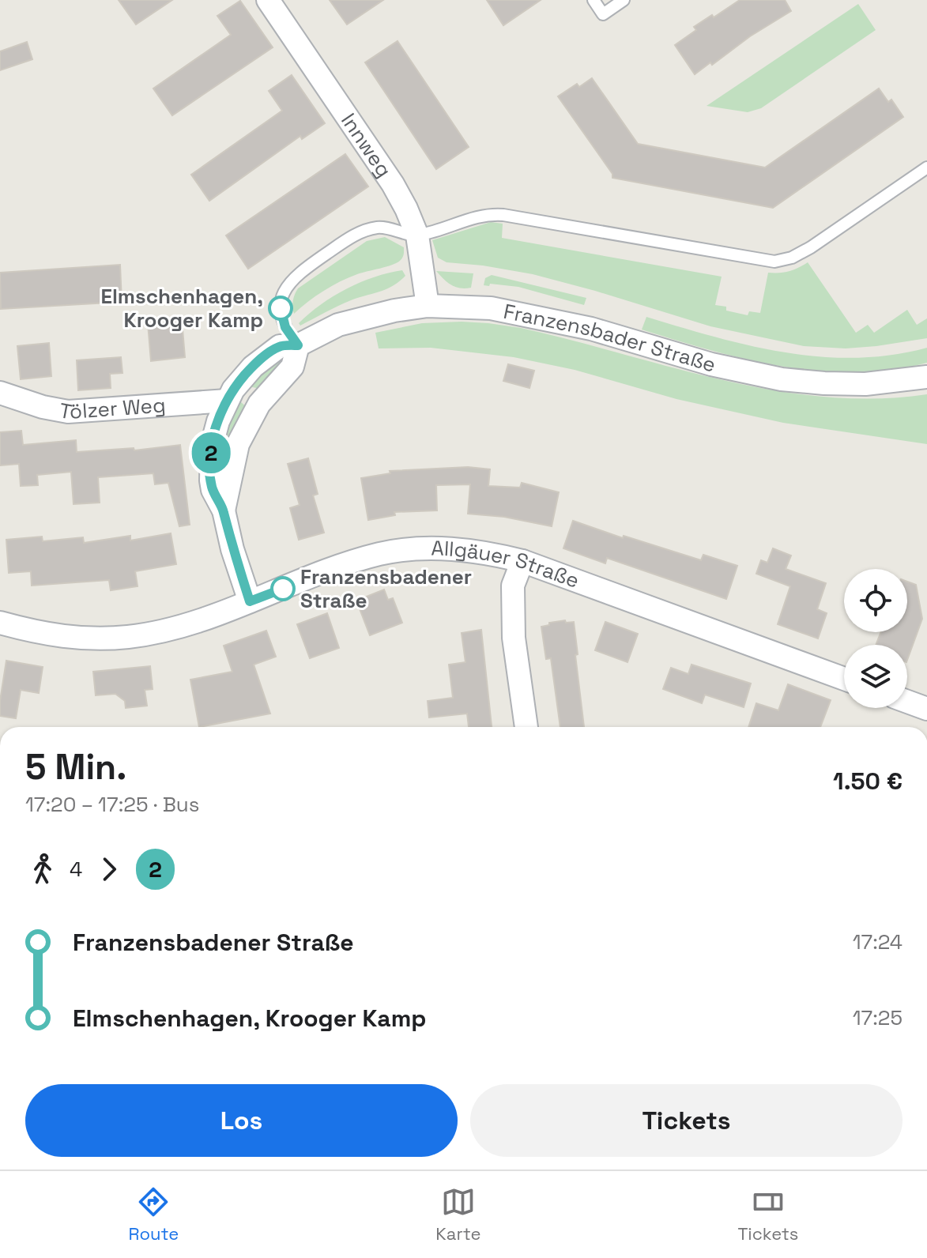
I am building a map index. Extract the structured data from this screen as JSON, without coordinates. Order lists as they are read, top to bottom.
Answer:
{
  "streets": {
    "street": [
      "Innweg",
      "Franzensbader Straße",
      "Tölzer Weg",
      "Allgäuer Straße"
    ]
  },
  "crossings": [
    ["Innweg", "Franzensbader Straße"],
    ["Franzensbader Straße", "Tölzer Weg"],
    ["Franzensbader Straße", "Allgäuer Straße"]
  ],
  "places": ["Elmschenhagen, Krooger Kamp", "Franzensbadener Straße"],
  "lines": ["bus line 2"],
  "page": {
    "on_map": "2",
    "heading": ["5 Min.", "17:20 – 17:25 · Bus", "1.50 €"],
    "legs": ["4", "2"],
    "list": [
      {
        "name": "Franzensbadener Straße",
        "value": "17:24"
      },
      {
        "name": "Elmschenhagen, Krooger Kamp",
        "value": "17:25"
      }
    ],
    "buttons": ["Los", "Tickets"],
    "tabs": ["Route", "Karte", "Tickets"]
  }
}
